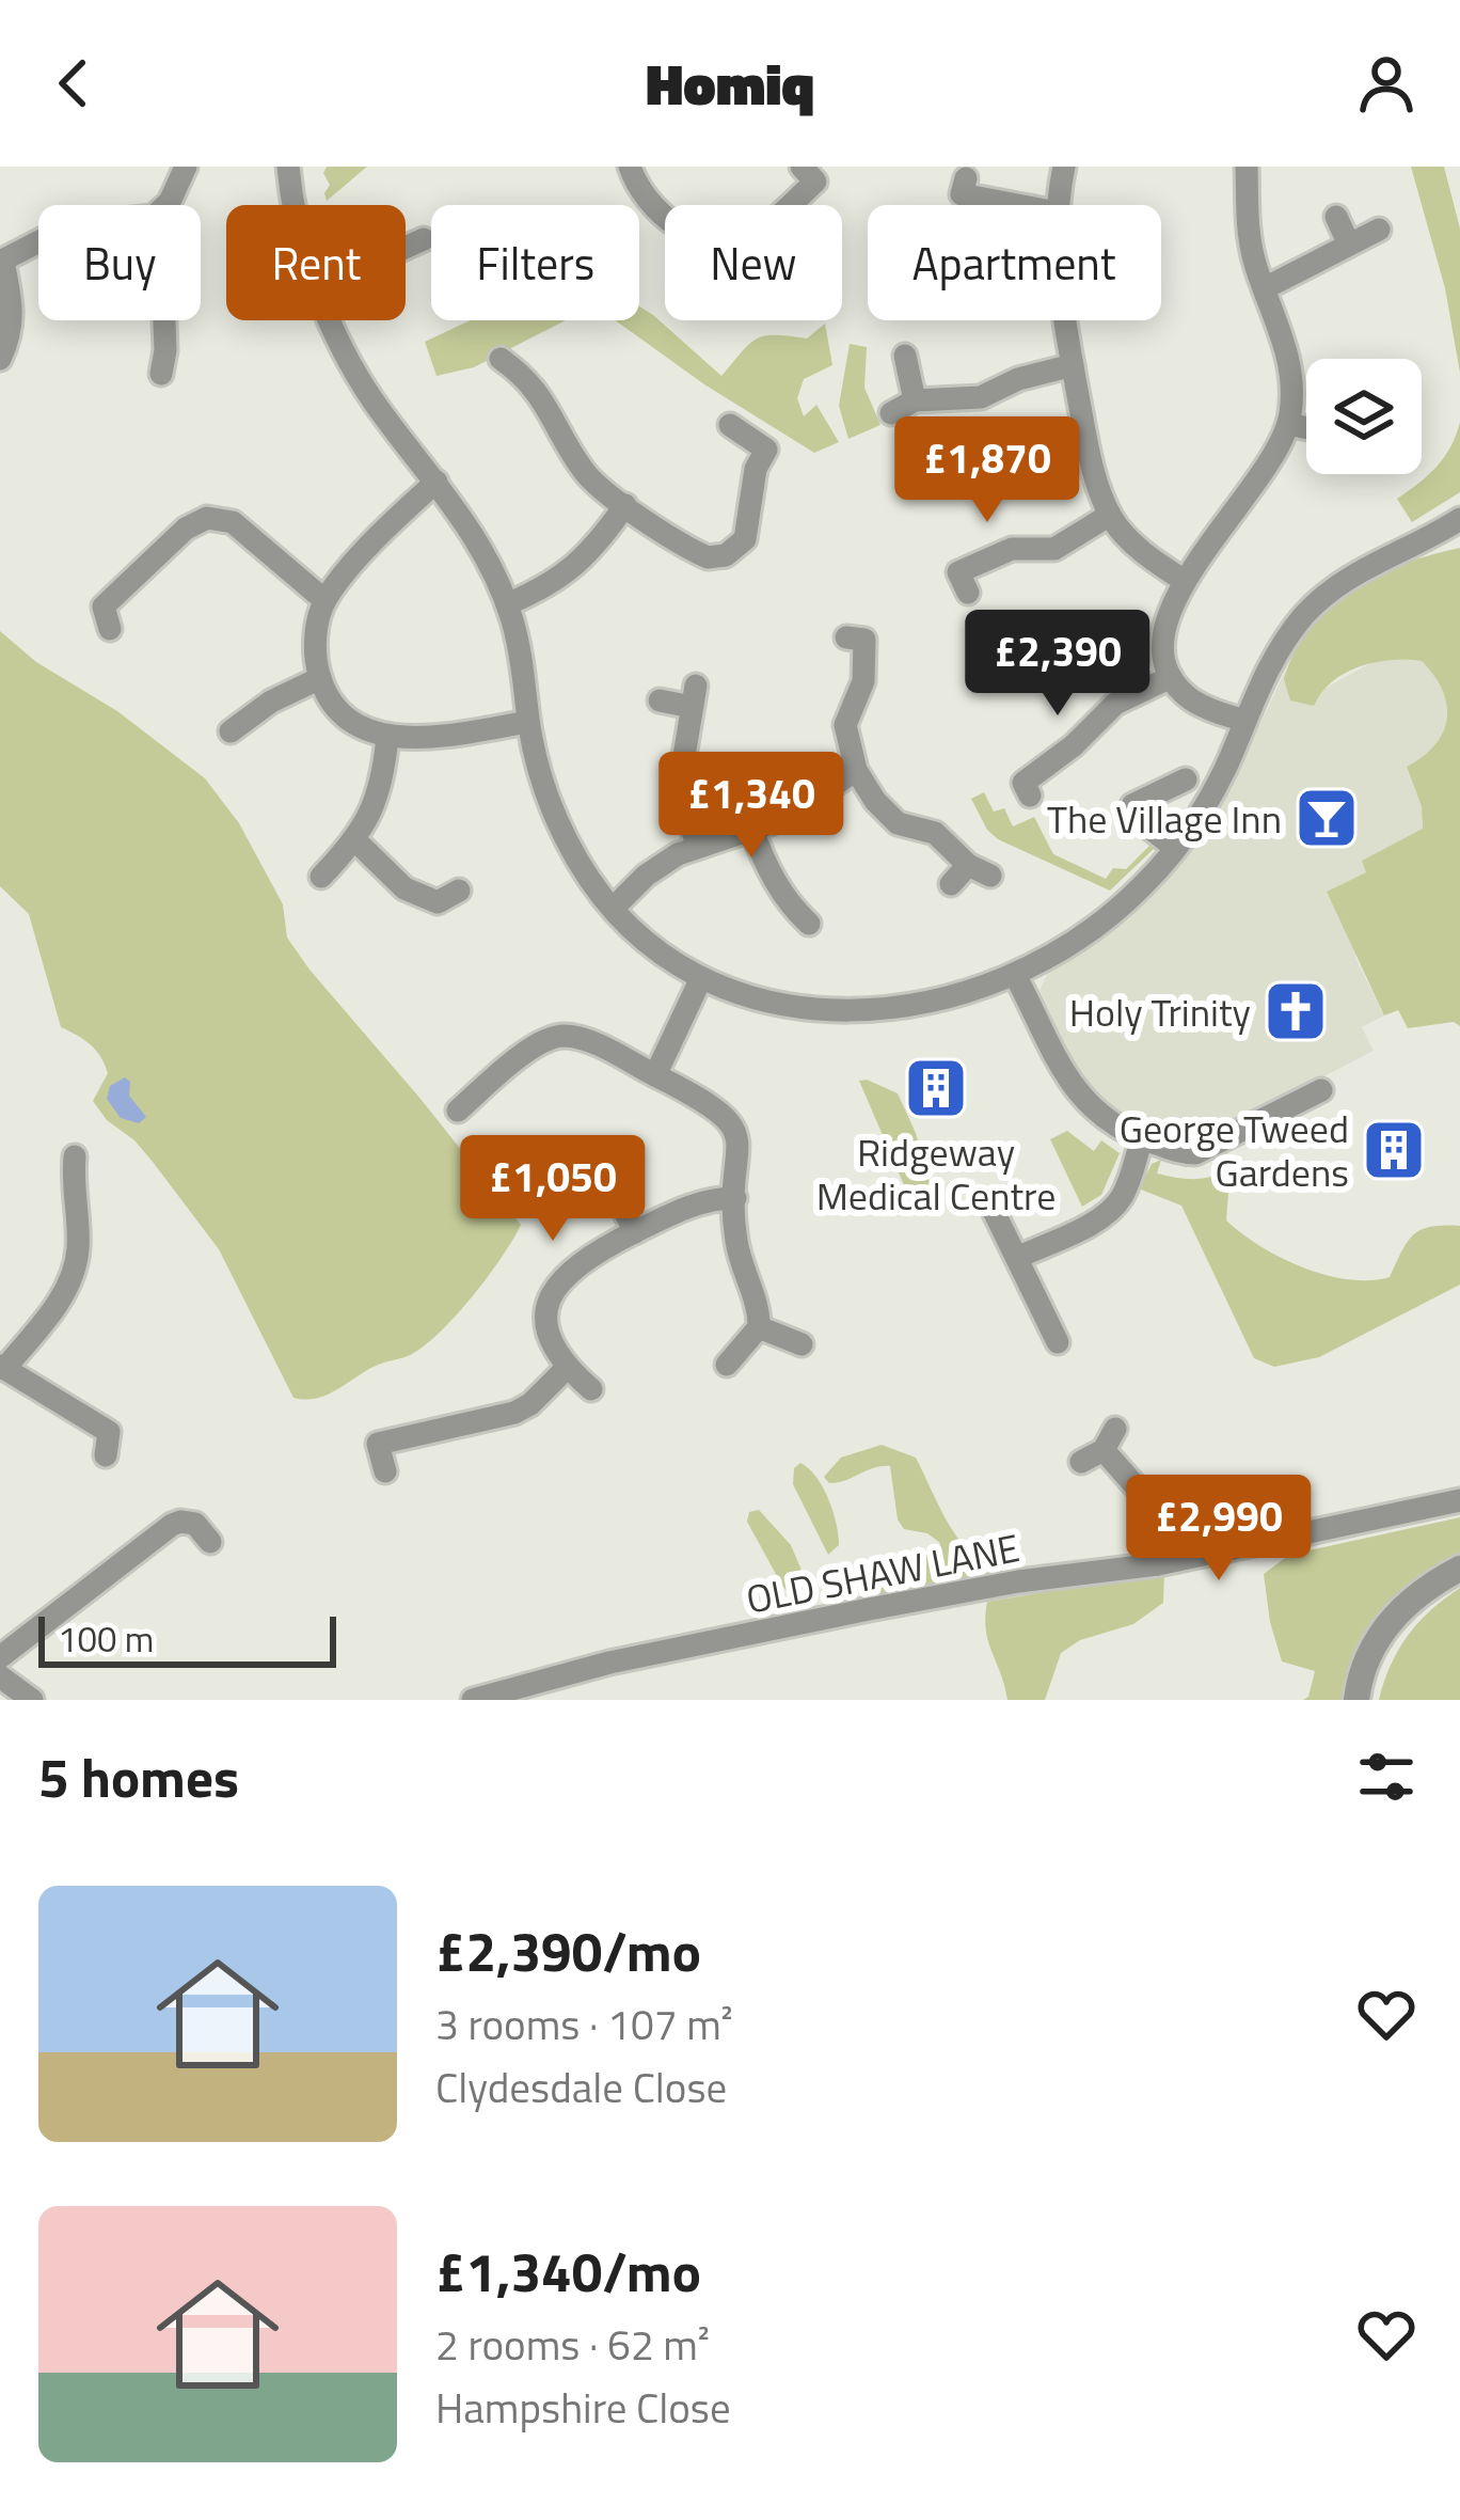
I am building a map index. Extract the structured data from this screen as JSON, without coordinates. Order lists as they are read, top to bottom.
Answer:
{
  "streets": {
    "street": ["OLD SHAW LANE"]
  },
  "places": {
    "bar": ["The Village Inn"],
    "church": ["Holy Trinity"],
    "building": ["Ridgeway Medical Centre", "George Tweed Gardens"]
  },
  "scale_bar": "100 m",
  "page": {
    "header": "Homiq",
    "chip": [
      "Buy",
      "Rent",
      "Filters",
      "New",
      "Apartment"
    ],
    "price": [
      "£1,870",
      "£2,390",
      "£1,340",
      "£1,050",
      "£2,990"
    ],
    "scale": "100 m",
    "heading": "5 homes",
    "list": [
      {
        "name": "£2,390/mo",
        "note": "3 rooms · 107 m² · Clydesdale Close"
      },
      {
        "name": "£1,340/mo",
        "note": "2 rooms · 62 m² · Hampshire Close"
      }
    ]
  }
}
